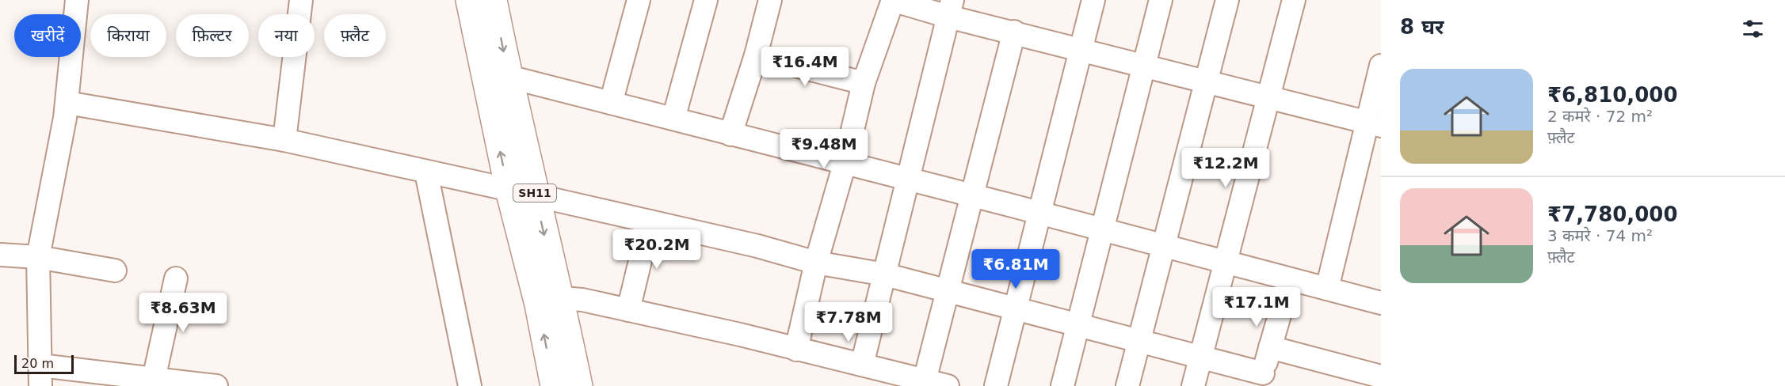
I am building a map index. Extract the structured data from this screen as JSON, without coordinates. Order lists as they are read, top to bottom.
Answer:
{
  "streets": {
    "main road": ["SH11"]
  },
  "scale_bar": "20 m",
  "page": {
    "heading": "8 घर",
    "chip": [
      "खरीदें",
      "किराया",
      "फ़िल्टर",
      "नया",
      "फ़्लैट"
    ],
    "price": [
      "₹16.4M",
      "₹9.48M",
      "₹12.2M",
      "₹20.2M",
      "₹6.81M",
      "₹17.1M",
      "₹8.63M",
      "₹7.78M"
    ],
    "list": [
      {
        "name": "₹6,810,000",
        "note": "2 कमरे · 72 m² · फ़्लैट"
      },
      {
        "name": "₹7,780,000",
        "note": "3 कमरे · 74 m² · फ़्लैट"
      }
    ],
    "scale": "20 m"
  }
}
